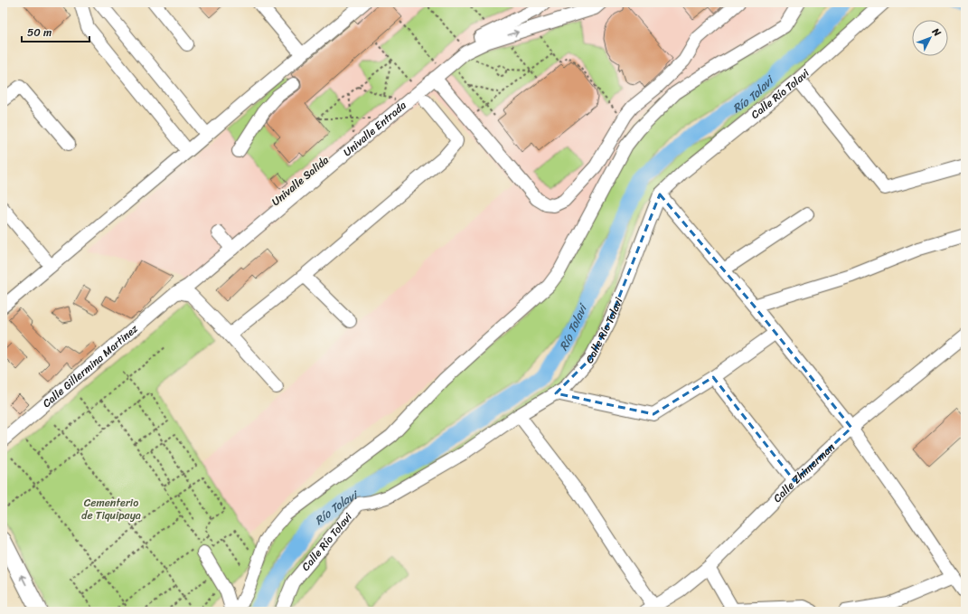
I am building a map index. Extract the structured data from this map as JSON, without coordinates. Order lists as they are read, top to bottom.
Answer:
{
  "streets": {
    "street": [
      "Calle Río Tolavi",
      "Univalle Entrada",
      "Univalle Salida",
      "Calle Gillermina Martinez",
      "Calle Zhimerman"
    ]
  },
  "crossings": [
    ["Univalle Entrada", "Univalle Salida"]
  ],
  "water": ["Río Tolavi"],
  "parks": ["Cementerio de Tiquipaya"],
  "scale_bar": "50 m",
  "north": "top right"
}
